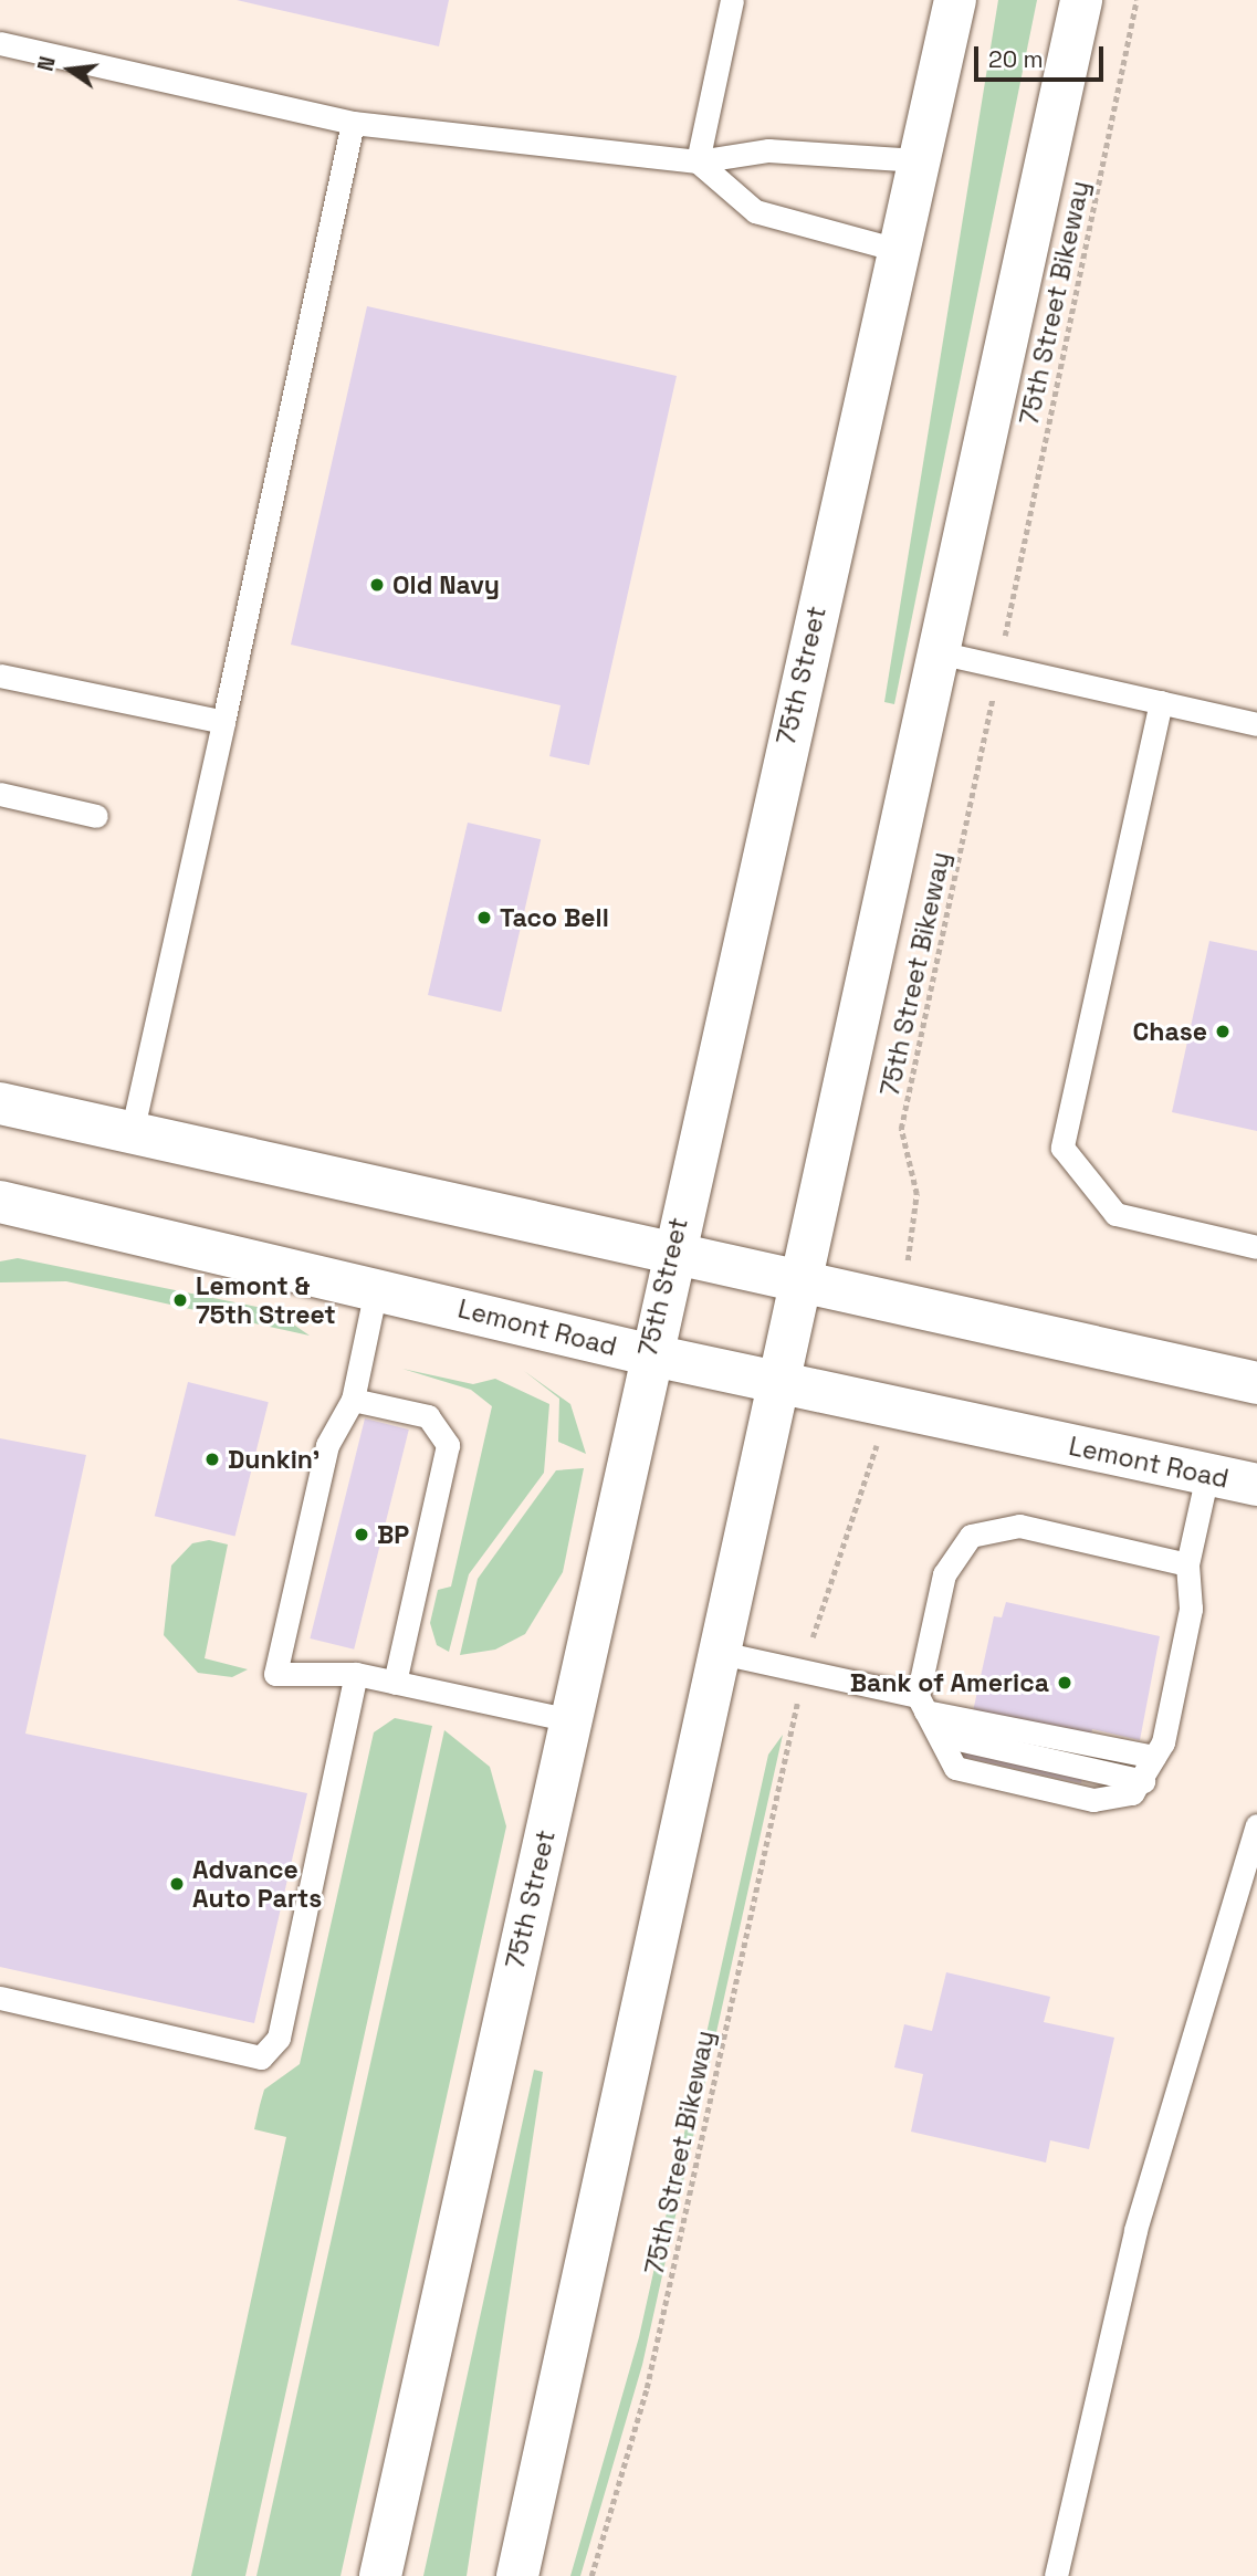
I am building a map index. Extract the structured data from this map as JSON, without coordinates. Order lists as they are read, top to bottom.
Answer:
{
  "streets": {
    "main road": ["75th Street", "Lemont Road"],
    "path": ["75th Street Bikeway"]
  },
  "crossings": [
    ["75th Street", "Lemont Road"]
  ],
  "places": [
    "Old Navy",
    "Taco Bell",
    "Chase",
    "Lemont & 75th Street",
    "Dunkin'",
    "BP",
    "Bank of America",
    "Advance Auto Parts"
  ],
  "scale_bar": "20 m",
  "north": "left"
}
